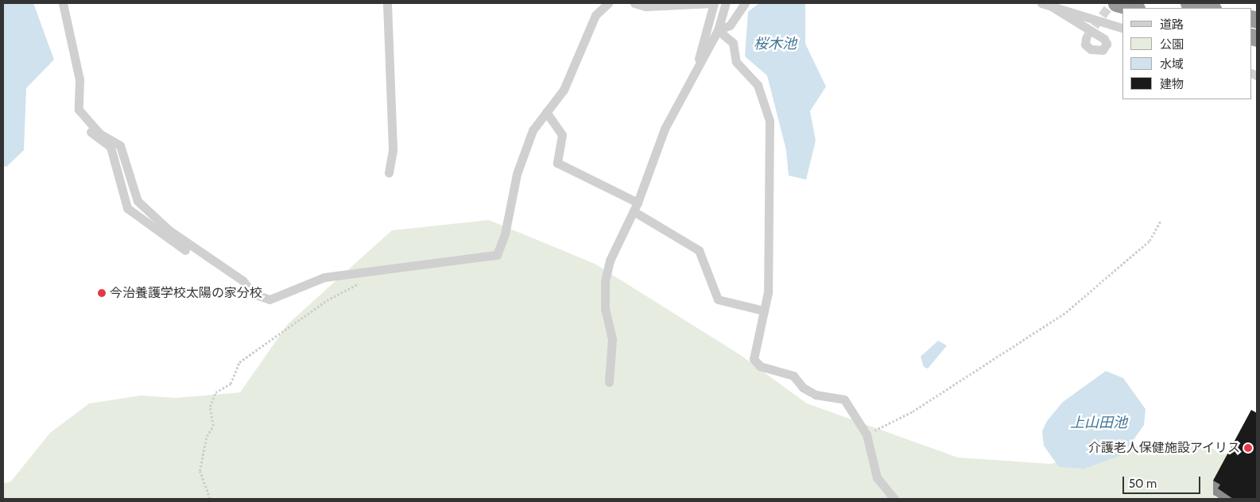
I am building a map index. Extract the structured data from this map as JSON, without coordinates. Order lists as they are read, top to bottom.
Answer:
{
  "water": ["桜木池", "上山田池"],
  "places": ["今治養護学校太陽の家分校", "介護老人保健施設アイリス"],
  "legend": [
    "道路",
    "公園",
    "水域",
    "建物"
  ],
  "scale_bar": "50 m"
}
